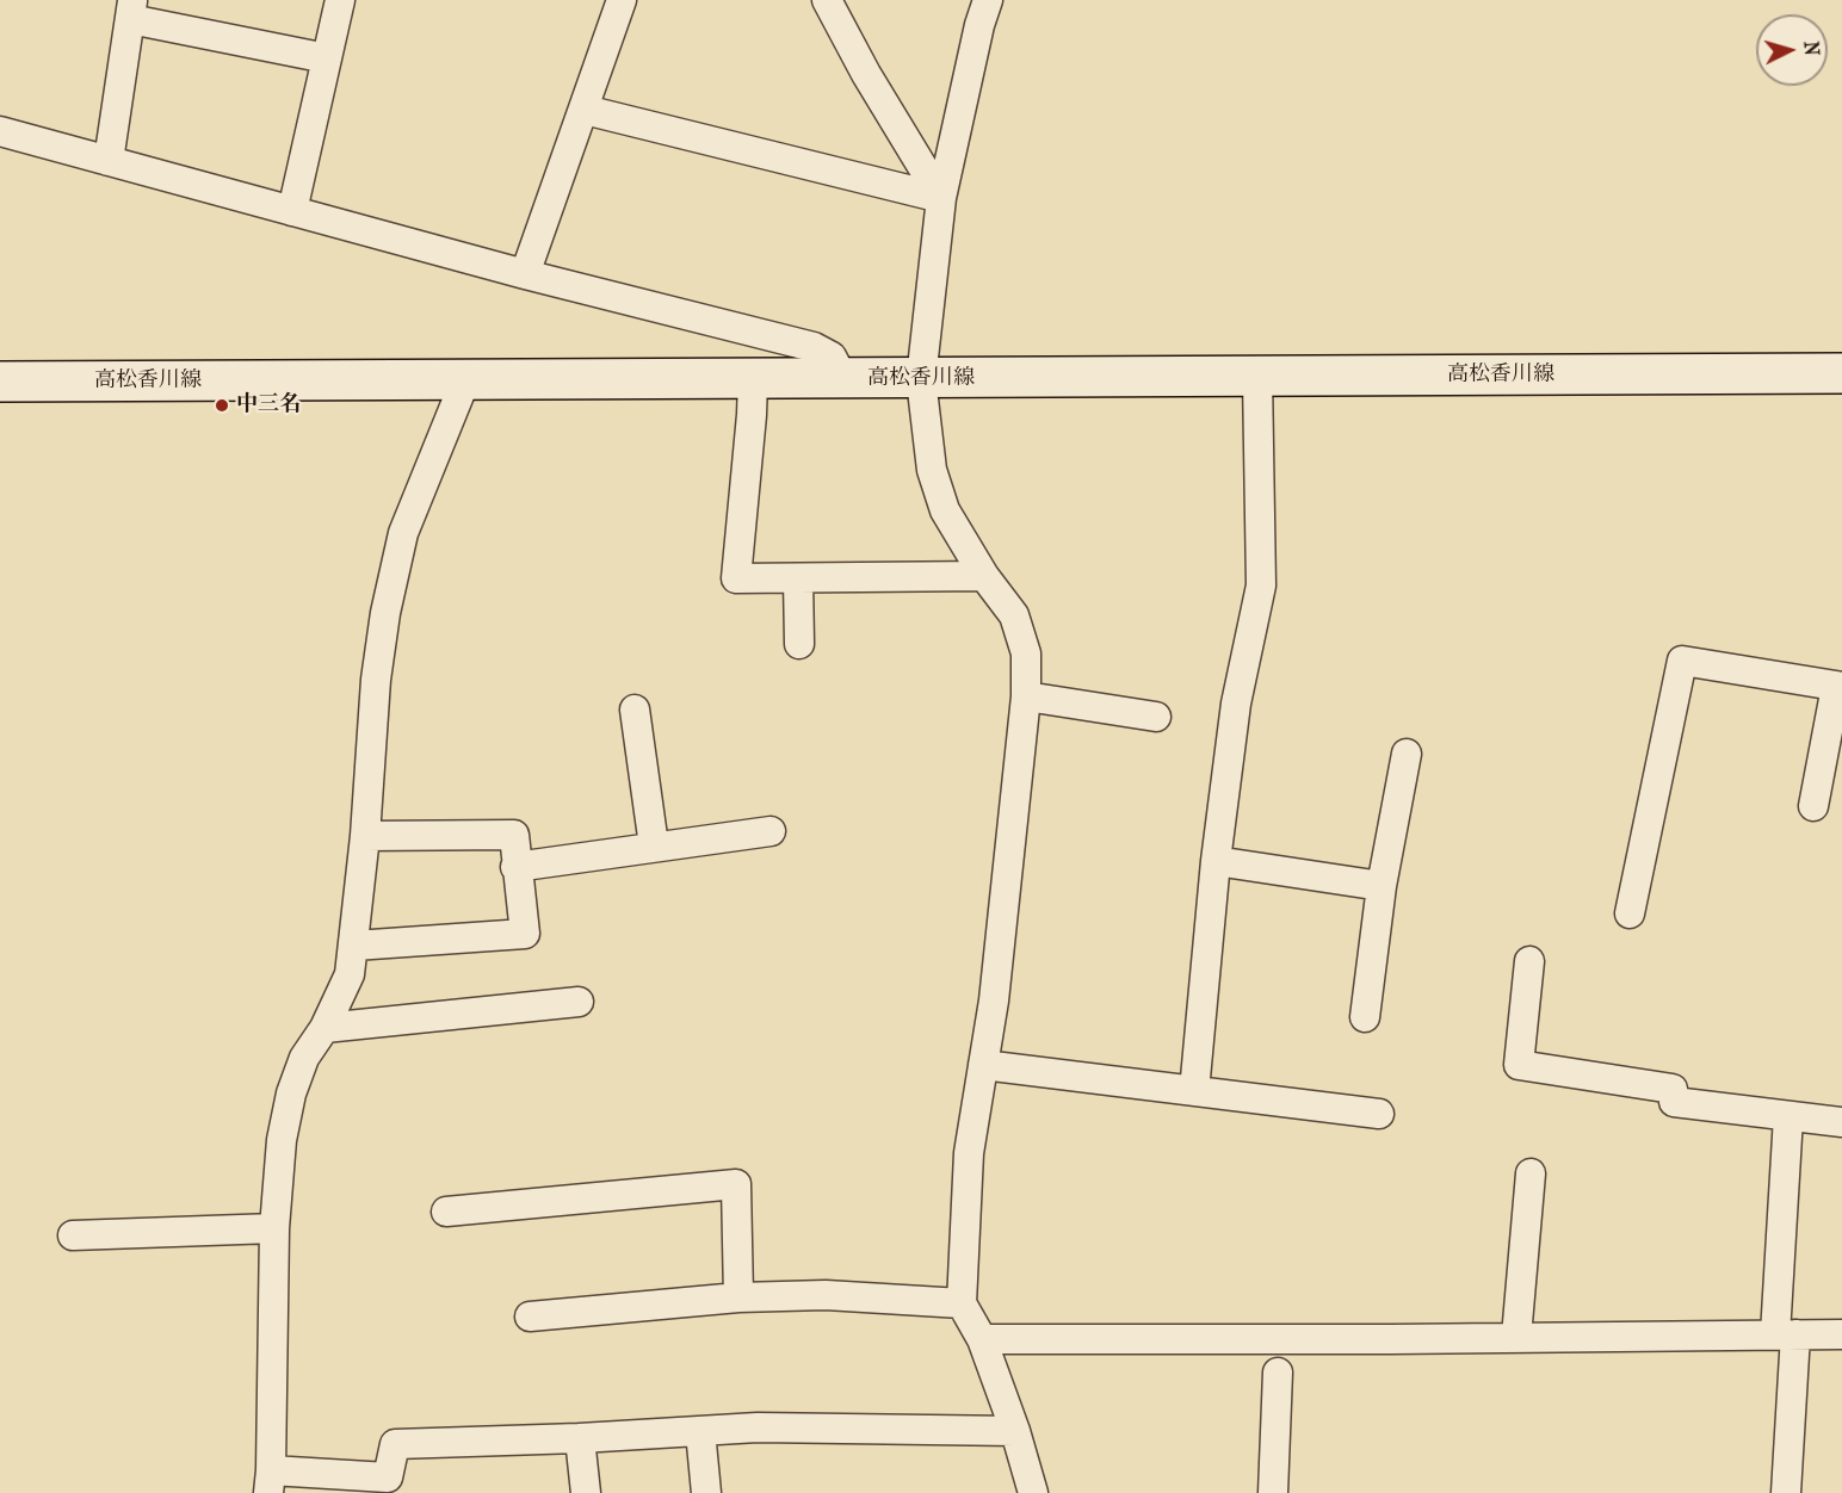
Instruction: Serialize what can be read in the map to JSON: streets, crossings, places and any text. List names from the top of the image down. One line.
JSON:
{"streets":{"main road":["高松香川線"]},"places":["中三名"],"north":"right"}
